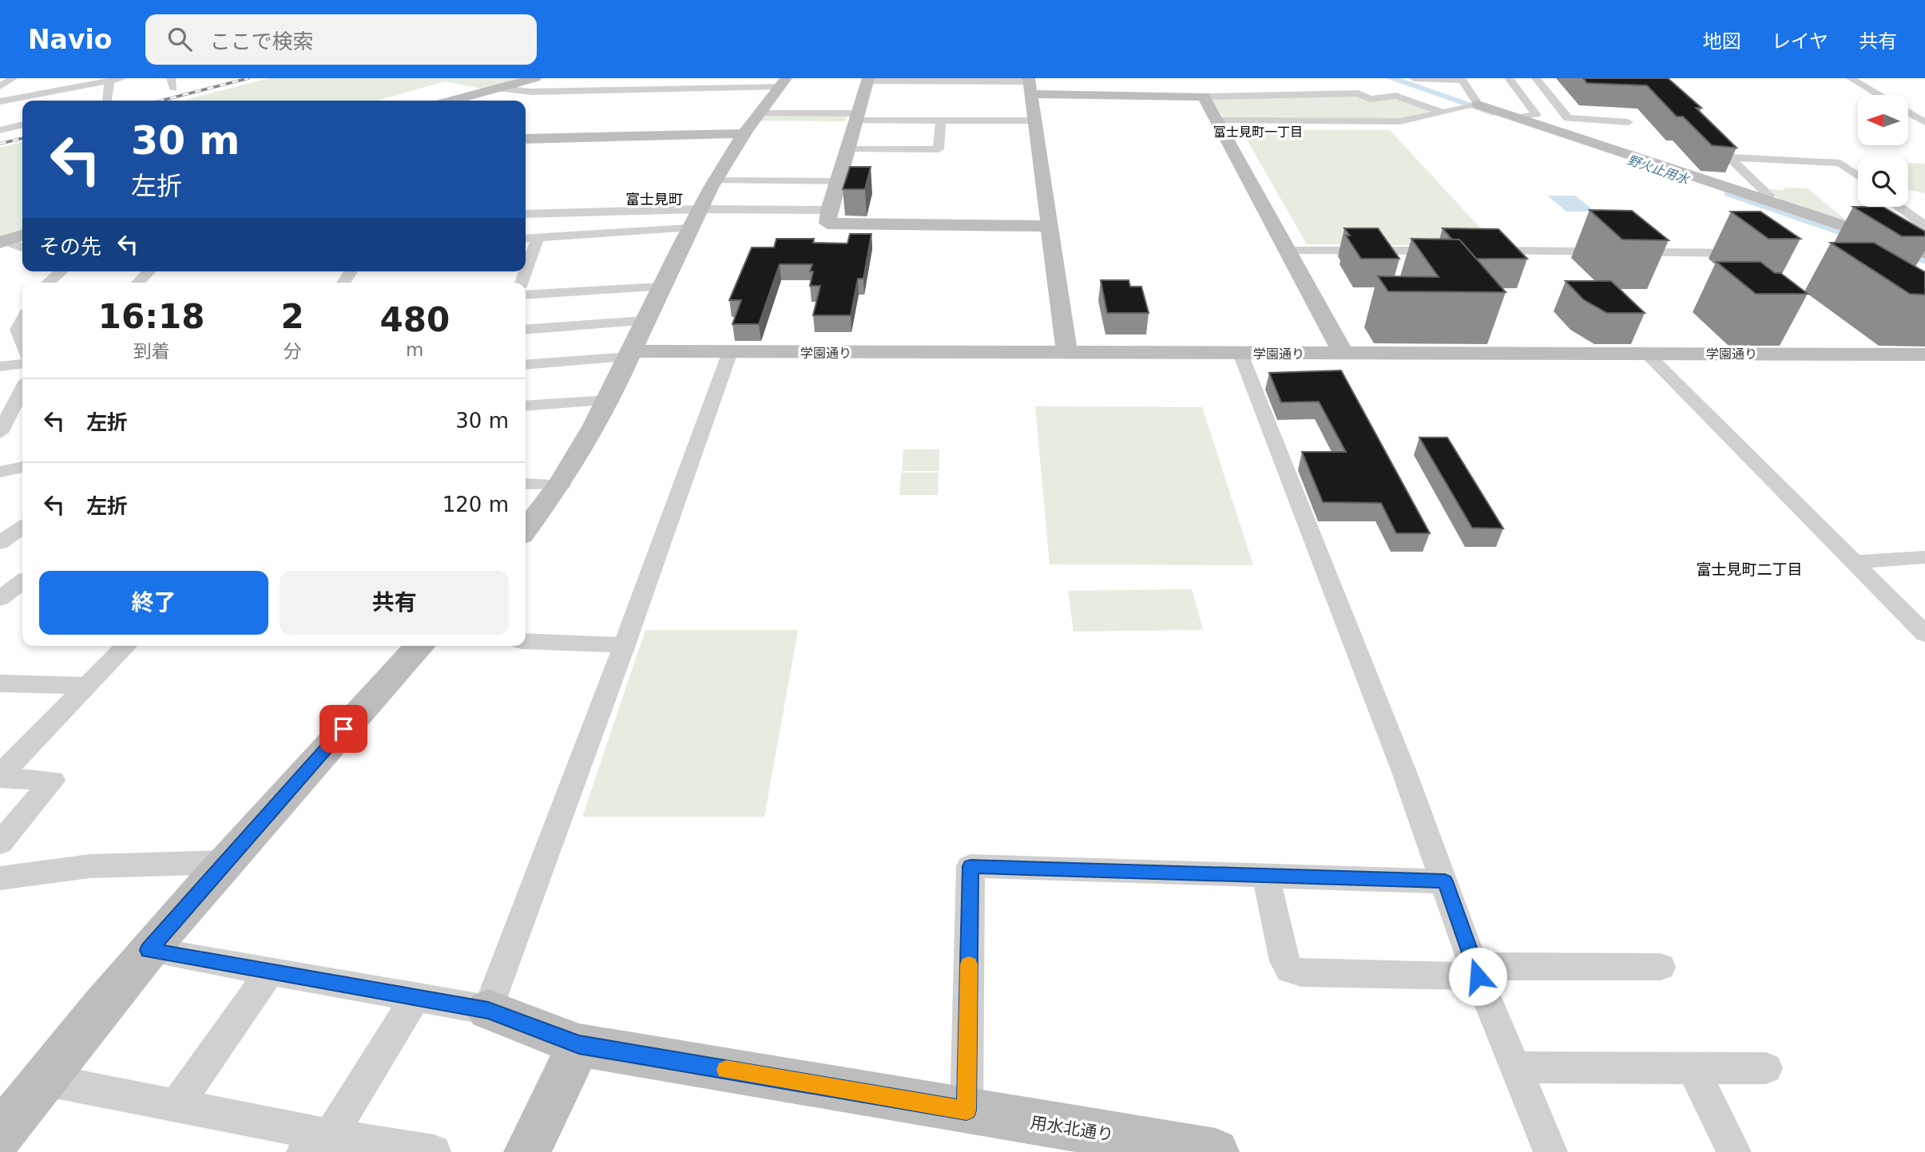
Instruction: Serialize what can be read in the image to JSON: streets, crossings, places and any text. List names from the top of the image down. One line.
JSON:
{"streets":{"street":["学園通り","用水北通り"]},"districts":["富士見町一丁目","富士見町","富士見町二丁目"],"water":["野火止用水"],"north":"left","page":{"header":"Navio","search":"ここで検索","nav":["地図","レイヤ","共有"],"turn":["30 m","左折"],"then":"その先","eta":["16:18","到着","2","分","480","m"],"list":[{"name":"左折","value":"30 m"},{"name":"左折","value":"120 m"}],"buttons":["終了","共有"]}}
